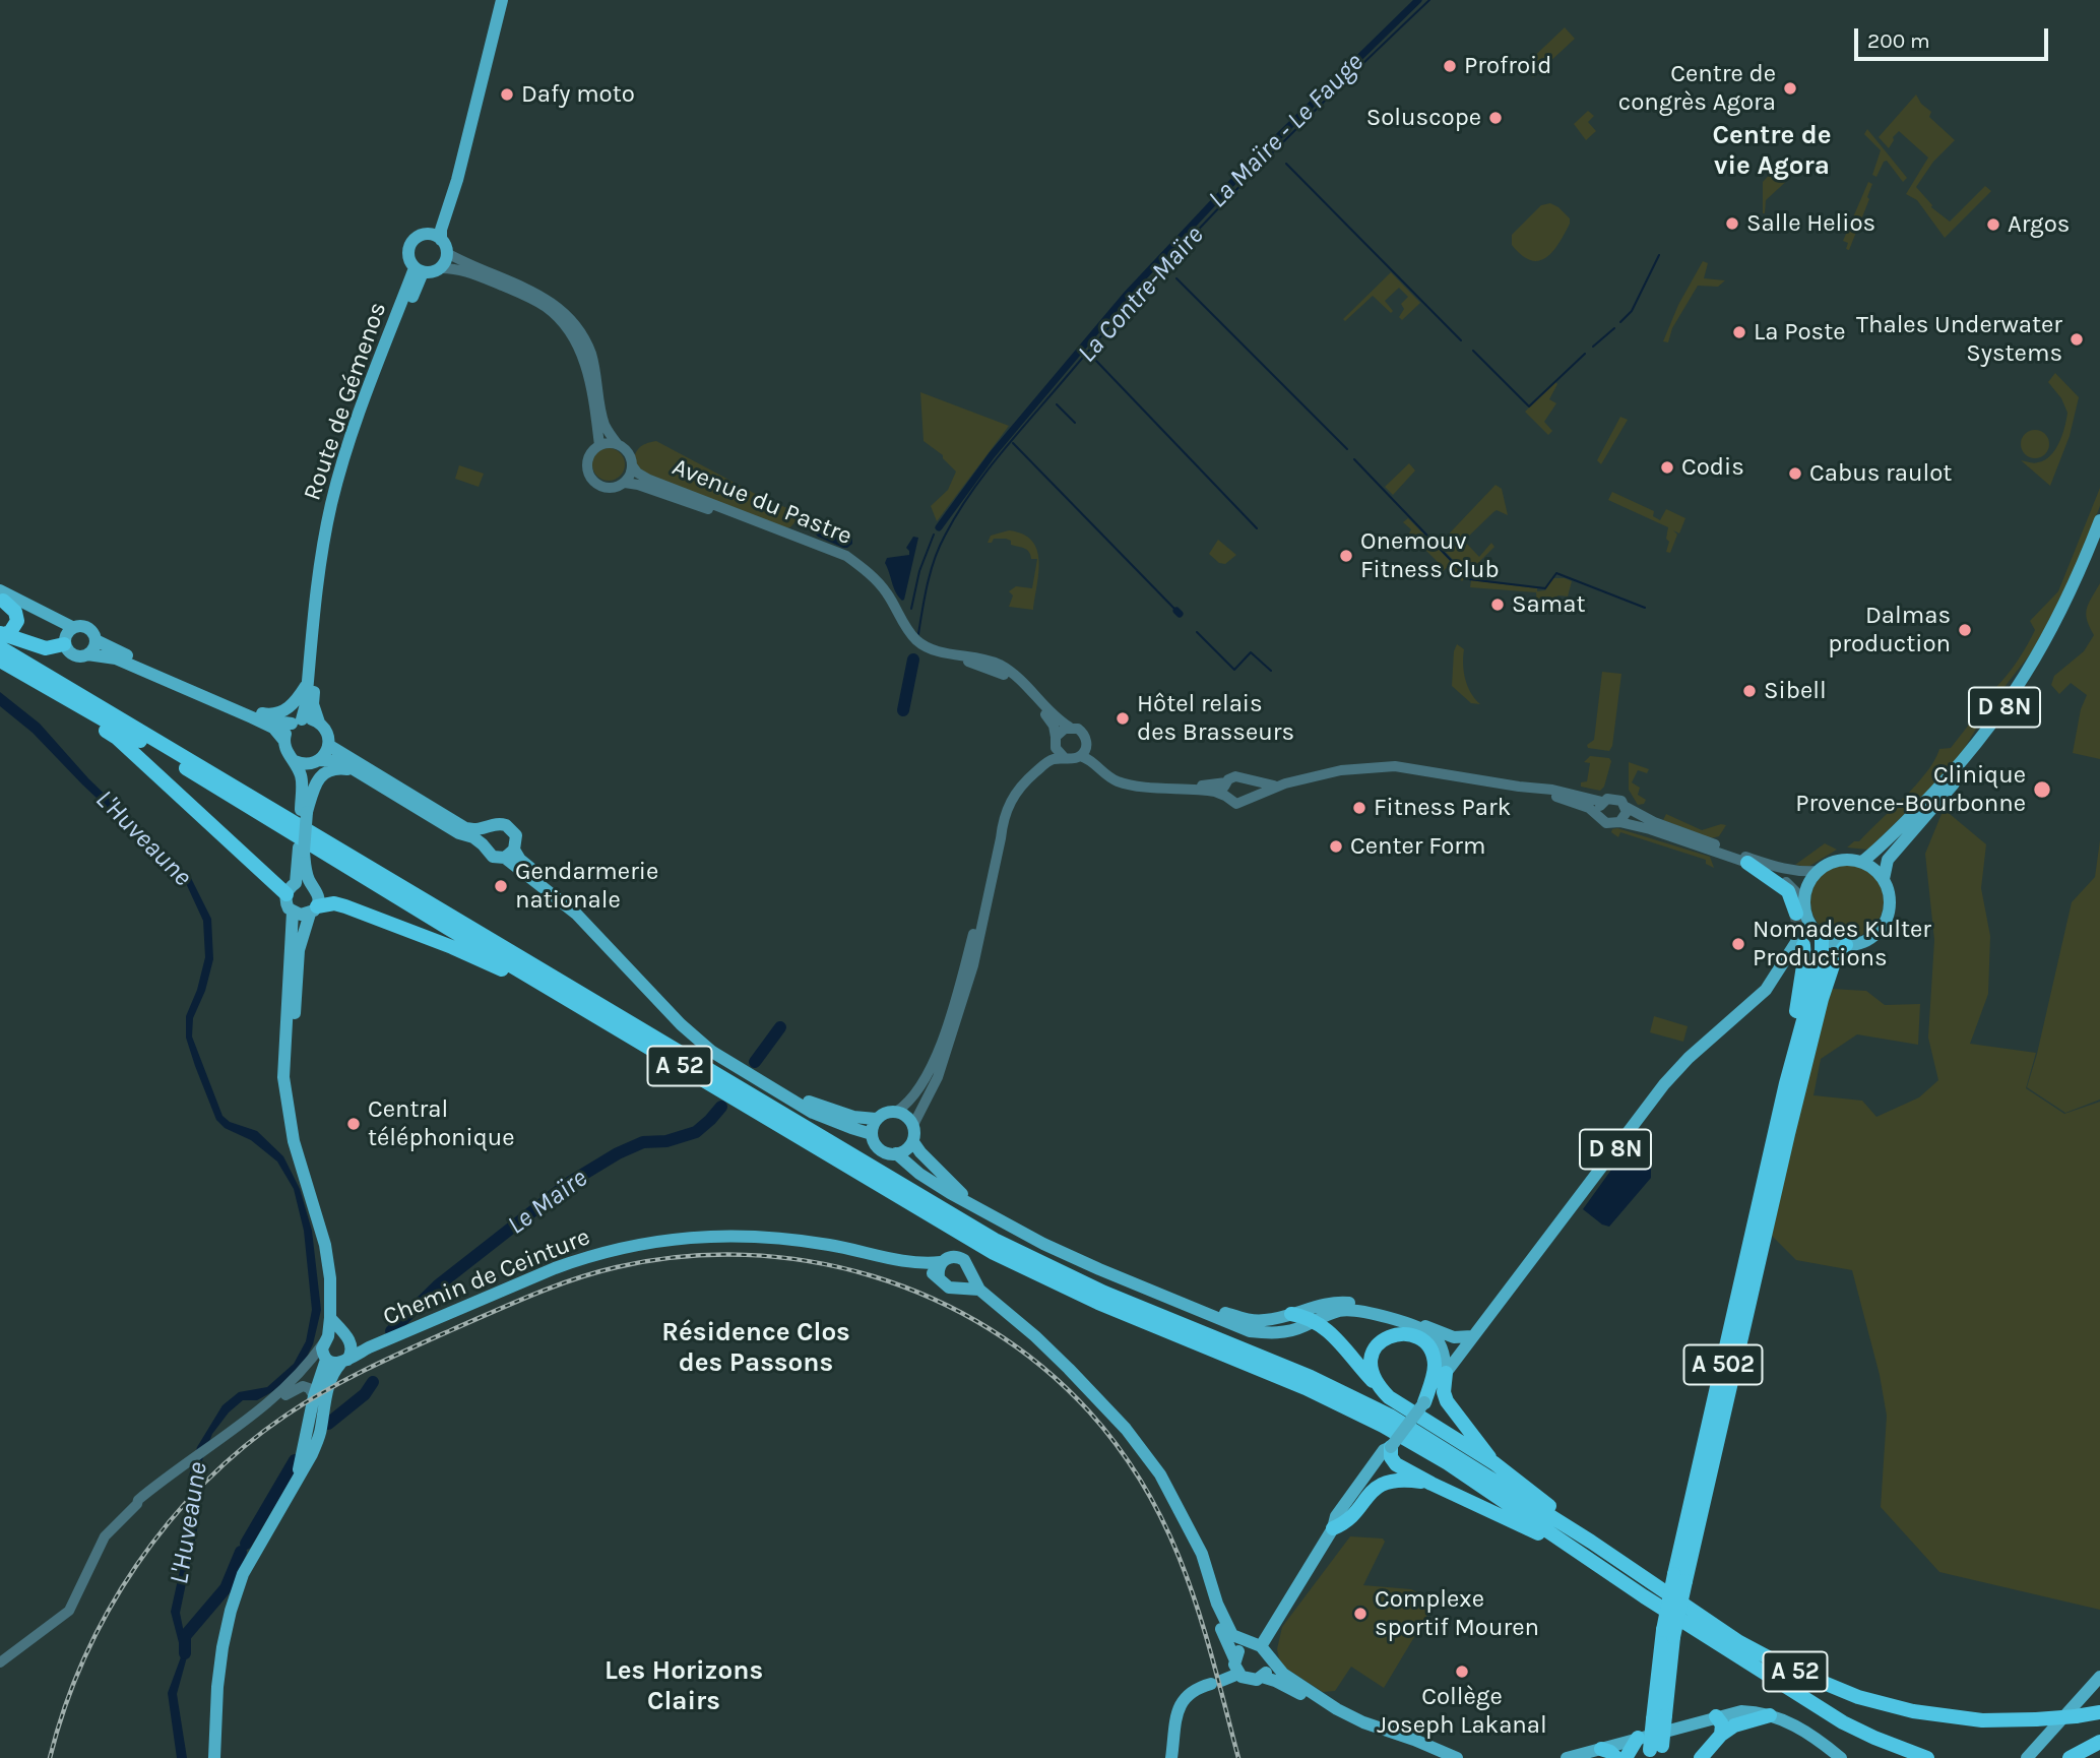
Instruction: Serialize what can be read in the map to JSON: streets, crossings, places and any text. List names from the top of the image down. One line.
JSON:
{"streets":{"highway":["A 52","A 502"],"main road":["Route de Gémenos","D 8N","Chemin de Ceinture"],"street":["Avenue du Pastre"]},"crossings":[["D 8N","A 502"]],"districts":["Centre de vie Agora","Résidence Clos des Passons","Les Horizons Clairs"],"water":["La Maïre - Le Fauge","La Contre-Maïre","L'Huveaune","Le Maïre"],"places":["Profroid","Centre de congrès Agora","Dafy moto","Soluscope","Salle Helios","Argos","La Poste","Thales Underwater Systems","Codis","Cabus raulot","Onemouv Fitness Club","Samat","Dalmas production","Sibell","Hôtel relais des Brasseurs","Clinique Provence-Bourbonne","Fitness Park","Center Form","Gendarmerie nationale","Nomades Kulter Productions","Central téléphonique","Complexe sportif Mouren","Collège Joseph Lakanal"],"scale_bar":"200 m"}
